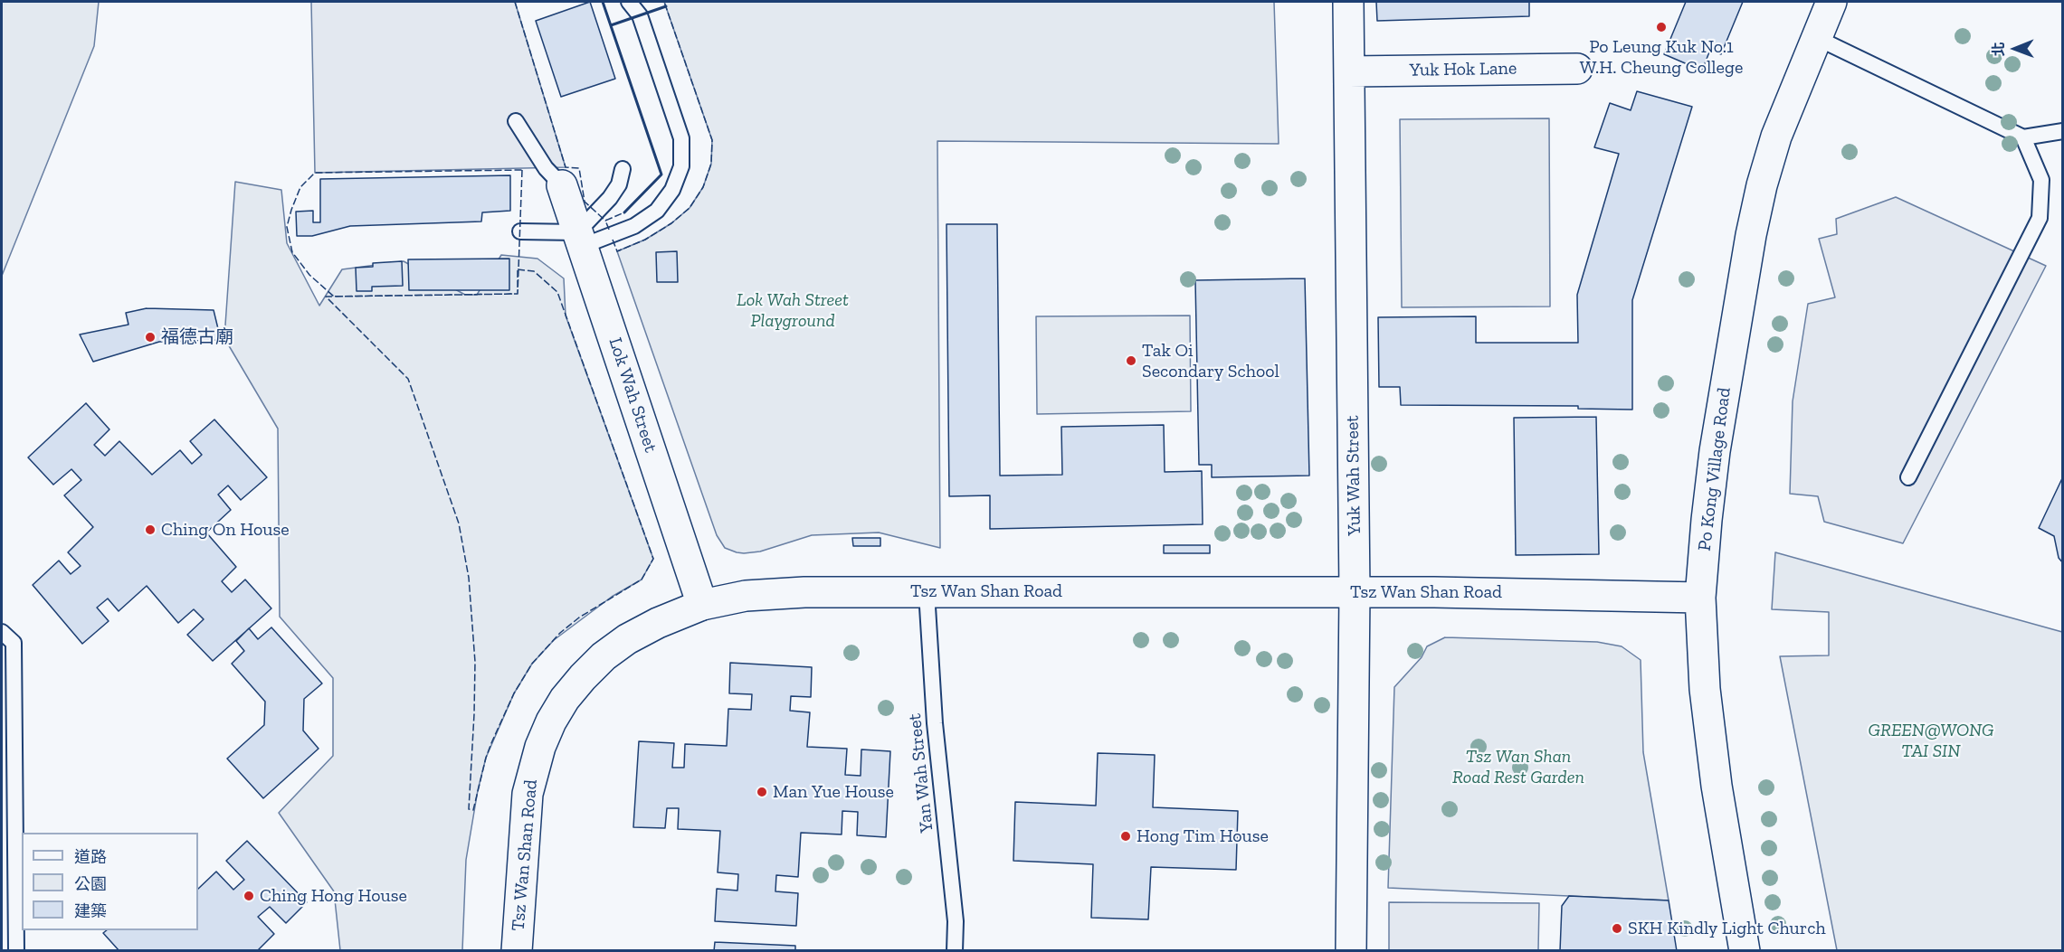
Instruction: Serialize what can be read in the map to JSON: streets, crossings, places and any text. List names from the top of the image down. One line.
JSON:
{"streets":{"main road":["Yuk Hok Lane","Lok Wah Street","Po Kong Village Road","Yuk Wah Street","Tsz Wan Shan Road"],"lane":["Yan Wah Street"]},"crossings":[["Yuk Hok Lane","Yuk Wah Street"],["Lok Wah Street","Tsz Wan Shan Road"],["Po Kong Village Road","Tsz Wan Shan Road"],["Yuk Wah Street","Tsz Wan Shan Road"],["Tsz Wan Shan Road","Yan Wah Street"]],"parks":["Lok Wah Street Playground","GREEN@WONG TAI SIN","Tsz Wan Shan Road Rest Garden"],"places":["Po Leung Kuk No.1 W.H. Cheung College","福德古廟","Tak Oi Secondary School","Ching On House","Man Yue House","Hong Tim House","Ching Hong House","SKH Kindly Light Church"],"legend":["道路","公園","建築"],"north":"left"}
